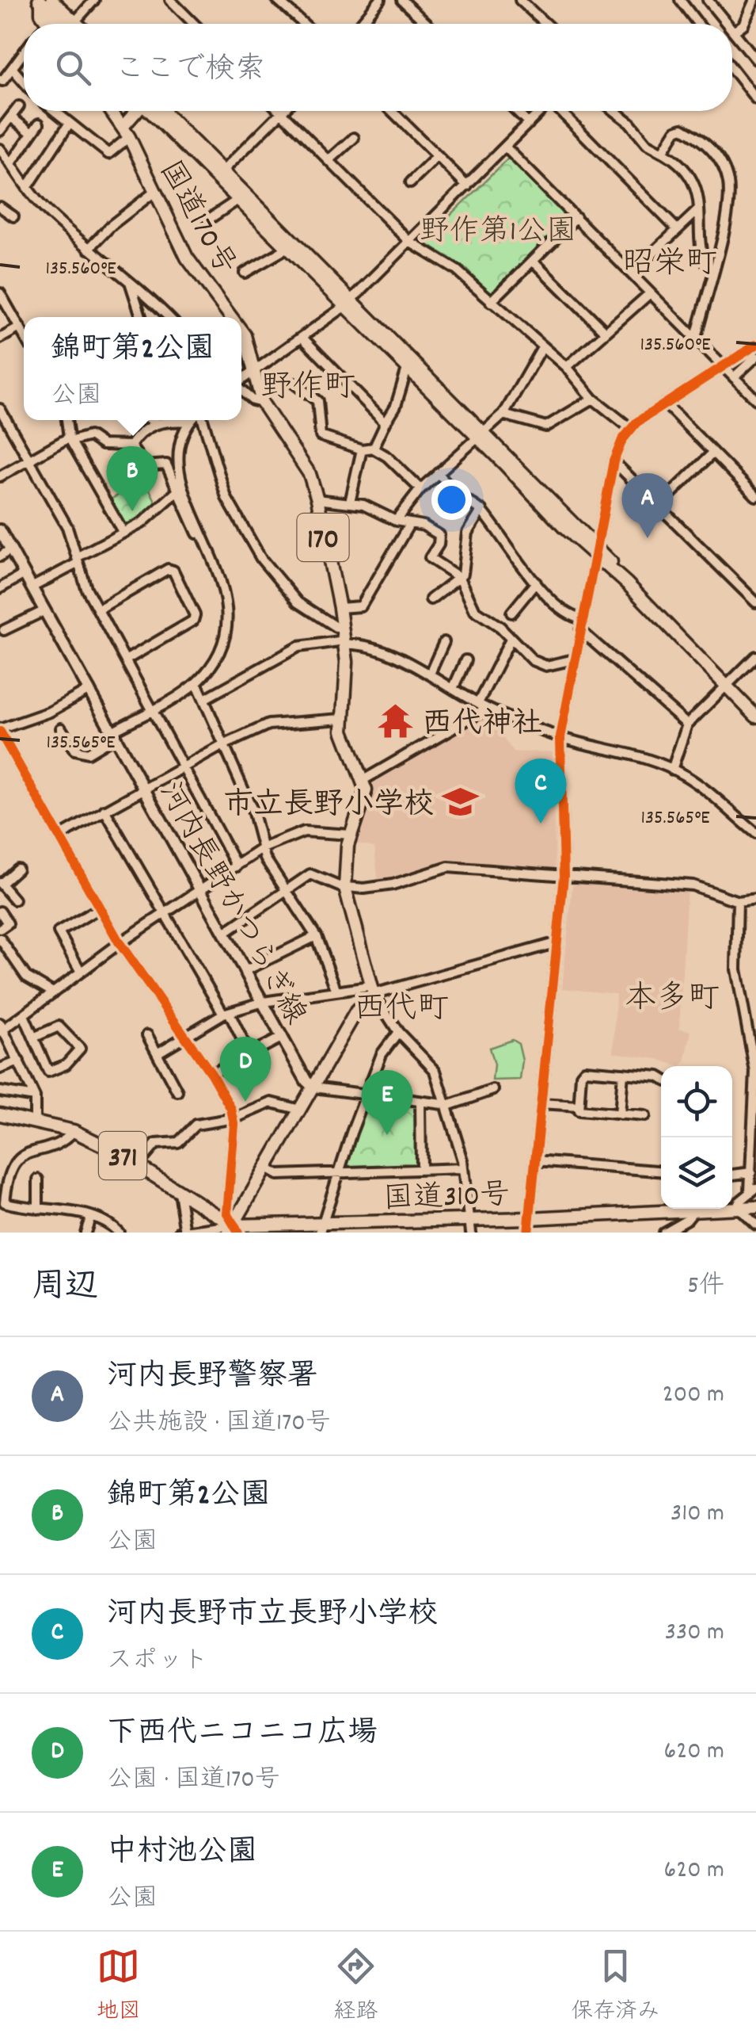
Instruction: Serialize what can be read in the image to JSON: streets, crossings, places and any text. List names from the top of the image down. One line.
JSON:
{"streets":{"highway":["国道170号","170","371","国道310号"],"main road":["河内長野かつらぎ線"]},"crossings":[["371","国道310号"]],"districts":["昭栄町","野作町","本多町","西代町"],"parks":["野作第1公園"],"places":{"temple":["西代神社"],"school or university":["市立長野小学校"]},"page":{"search":"ここで検索","popup":["錦町第2公園","公園"],"pins":["B","A","C","D","E"],"heading":["周辺","5件"],"list":[{"mark":"A","name":"河内長野警察署","note":"公共施設 · 国道170号","value":"200 m"},{"mark":"B","name":"錦町第2公園","note":"公園","value":"310 m"},{"mark":"C","name":"河内長野市立長野小学校","note":"スポット","value":"330 m"},{"mark":"D","name":"下西代ニコニコ広場","note":"公園 · 国道170号","value":"620 m"},{"mark":"E","name":"中村池公園","note":"公園","value":"620 m"}],"nav":["地図","経路","保存済み"]},"coordinates":["135.560°E","135.565°E"]}
